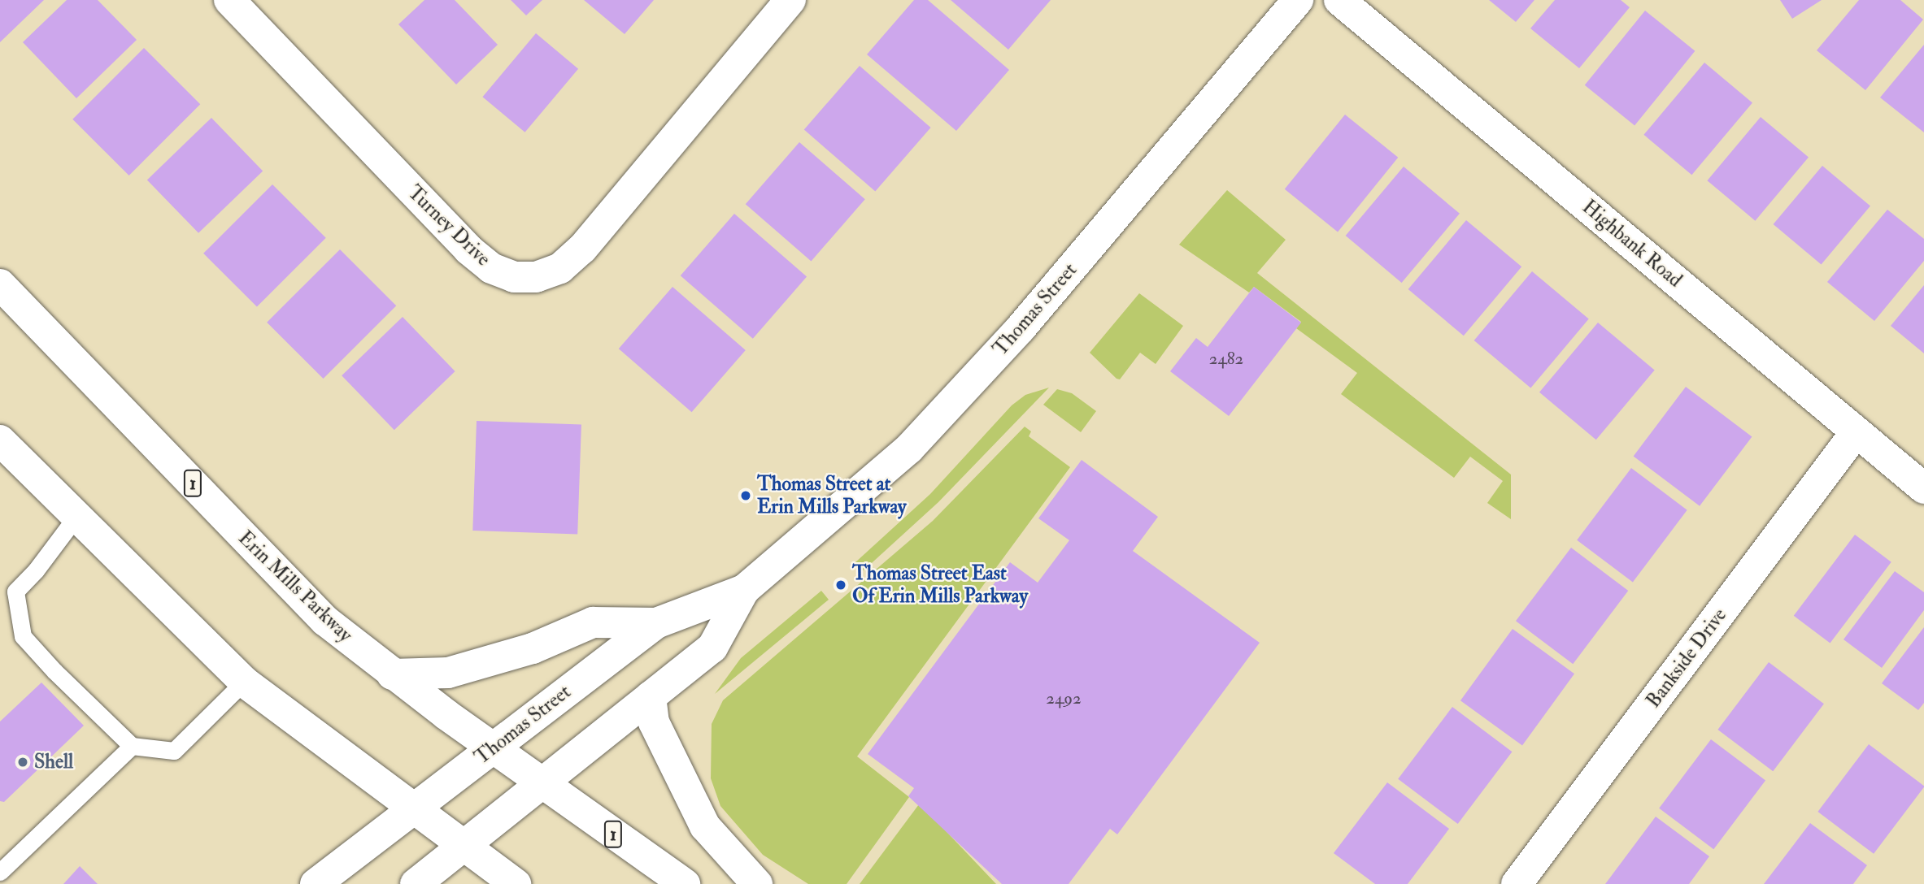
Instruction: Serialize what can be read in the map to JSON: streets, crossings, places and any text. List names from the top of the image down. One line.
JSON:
{"streets":{"street":["Turney Drive","Highbank Road","Thomas Street","1","Erin Mills Parkway","Bankside Drive"]},"crossings":[["Highbank Road","Bankside Drive"],["Thomas Street","Erin Mills Parkway"]],"places":["Thomas Street at Erin Mills Parkway","Thomas Street East Of Erin Mills Parkway","Shell"],"house_numbers":["2482","2492"]}
